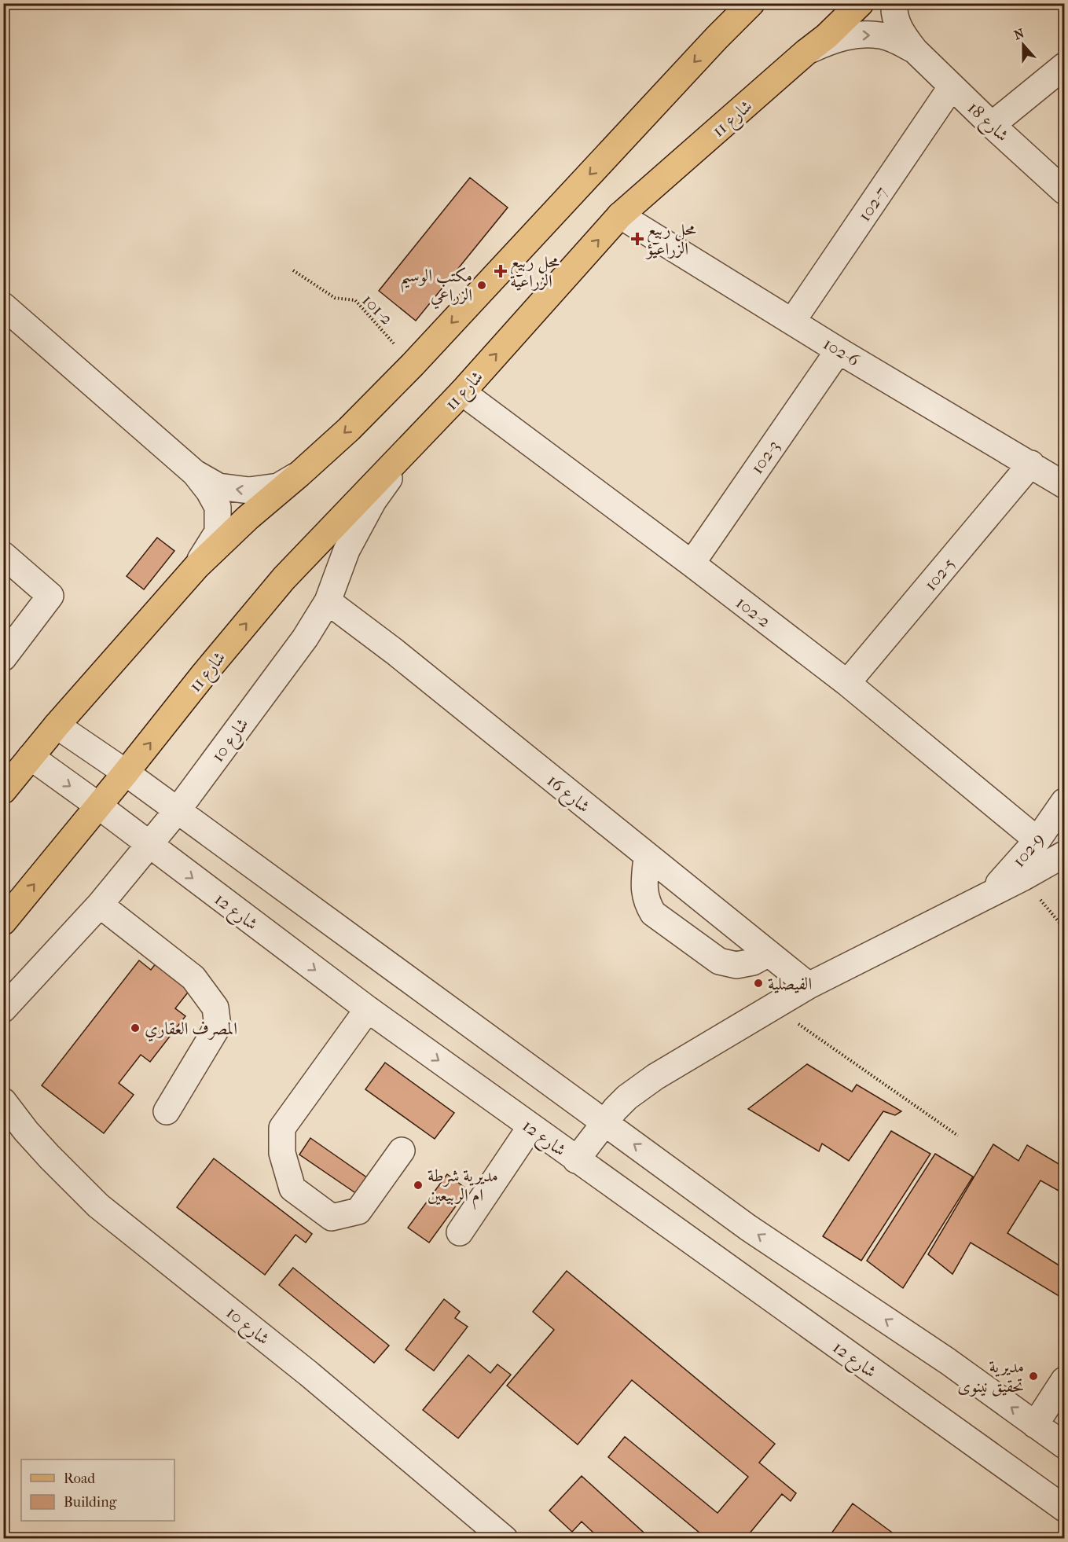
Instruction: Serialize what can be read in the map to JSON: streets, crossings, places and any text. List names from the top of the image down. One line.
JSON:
{"streets":{"main road":["شارع 11"],"street":["شارع 18","102-7","102-6","102-3","102-5","102-2","شارع 10","شارع 16","102-9","شارع 12"],"path":["101-2"]},"crossings":[["شارع 11","102-6"],["شارع 11","102-2"],["شارع 11","شارع 10"],["شارع 11","شارع 12"],["شارع 18","102-7"],["102-7","102-6"],["102-6","102-3"],["102-6","102-5"],["102-3","102-2"],["102-5","102-2"],["102-2","102-9"],["شارع 10","شارع 16"],["شارع 10","شارع 12"]],"places":{"health":["محل ربيع الزراعيؤ","محل ربيع الزراعية"],"other":["مكتب الوسيم الزراعي","الفيصلية","المصرف العقاري","مديرية شرطة ام الربيعين","مديرية تحقيق نينوى"]},"legend":["Road","Building"],"north":"top"}
